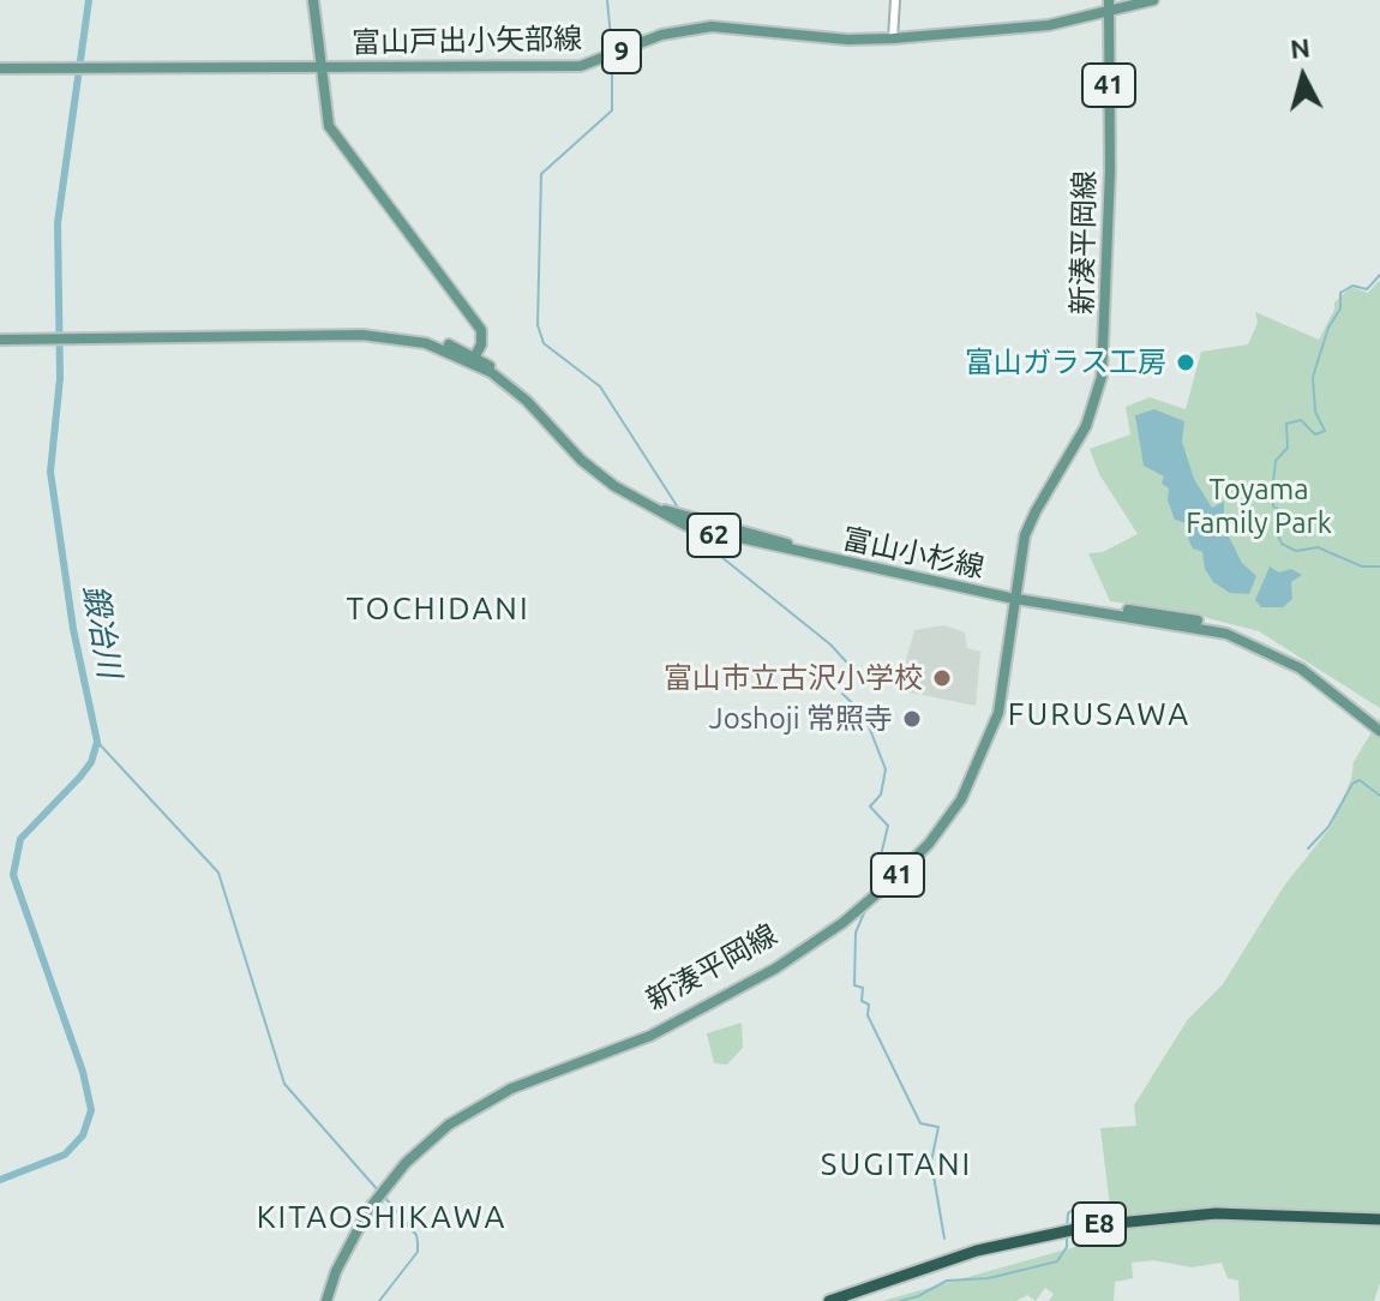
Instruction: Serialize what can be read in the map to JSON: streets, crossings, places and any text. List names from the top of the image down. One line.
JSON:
{"streets":{"highway":["E8"],"main road":["富山戸出小矢部線","9","41","新湊平岡線","62","富山小杉線"]},"crossings":[["富山戸出小矢部線","新湊平岡線"],["新湊平岡線","富山小杉線"]],"districts":["TOCHIDANI","FURUSAWA","SUGITANI","KITAOSHIKAWA"],"water":["鍛冶川"],"parks":["Toyama Family Park"],"places":["富山ガラス工房","富山市立古沢小学校","Joshoji 常照寺"],"north":"top"}
